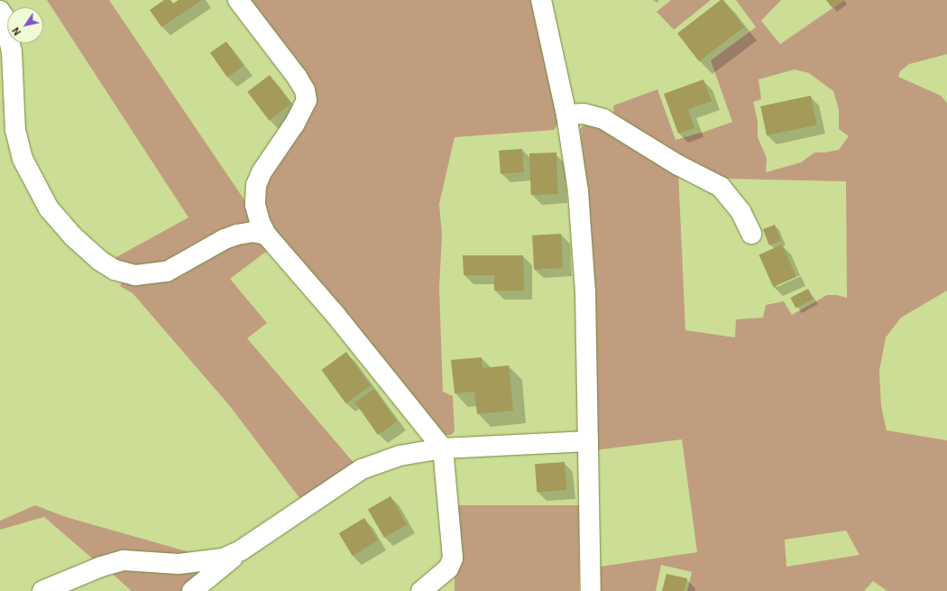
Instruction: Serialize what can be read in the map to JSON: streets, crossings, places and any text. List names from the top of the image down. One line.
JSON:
{"north":"bottom left"}
